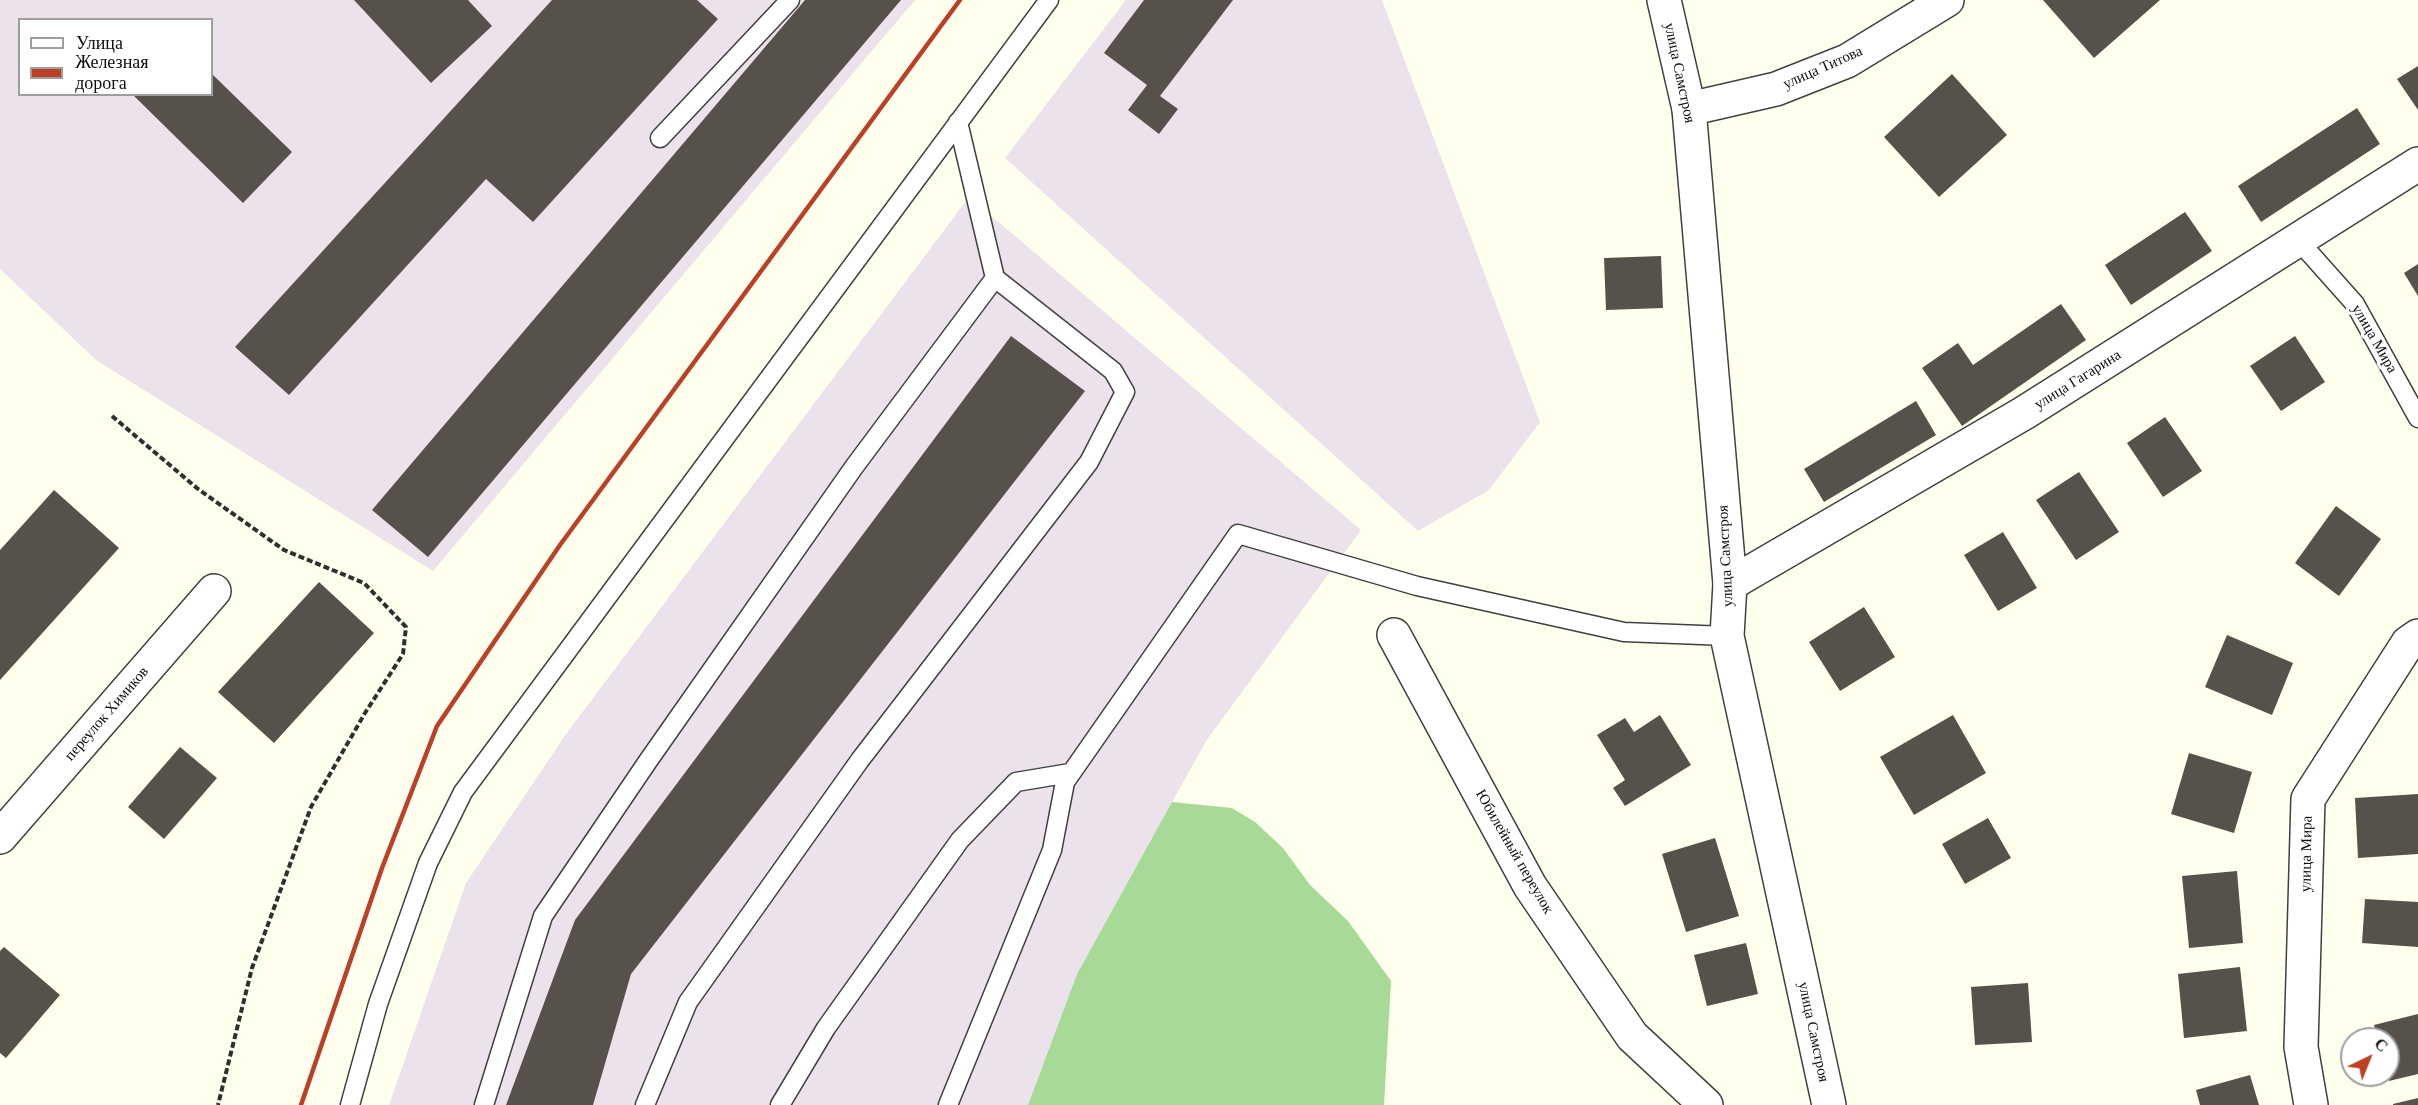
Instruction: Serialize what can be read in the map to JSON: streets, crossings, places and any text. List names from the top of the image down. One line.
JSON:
{"streets":{"street":["улица Титова","улица Самстроя","улица Мира","улица Гагарина","переулок Химиков","Юбилейный переулок"]},"crossings":[["улица Титова","улица Самстроя"],["улица Самстроя","улица Гагарина"],["улица Мира","улица Гагарина"]],"legend":["Улица","Железная дорога"],"north":"top right"}
